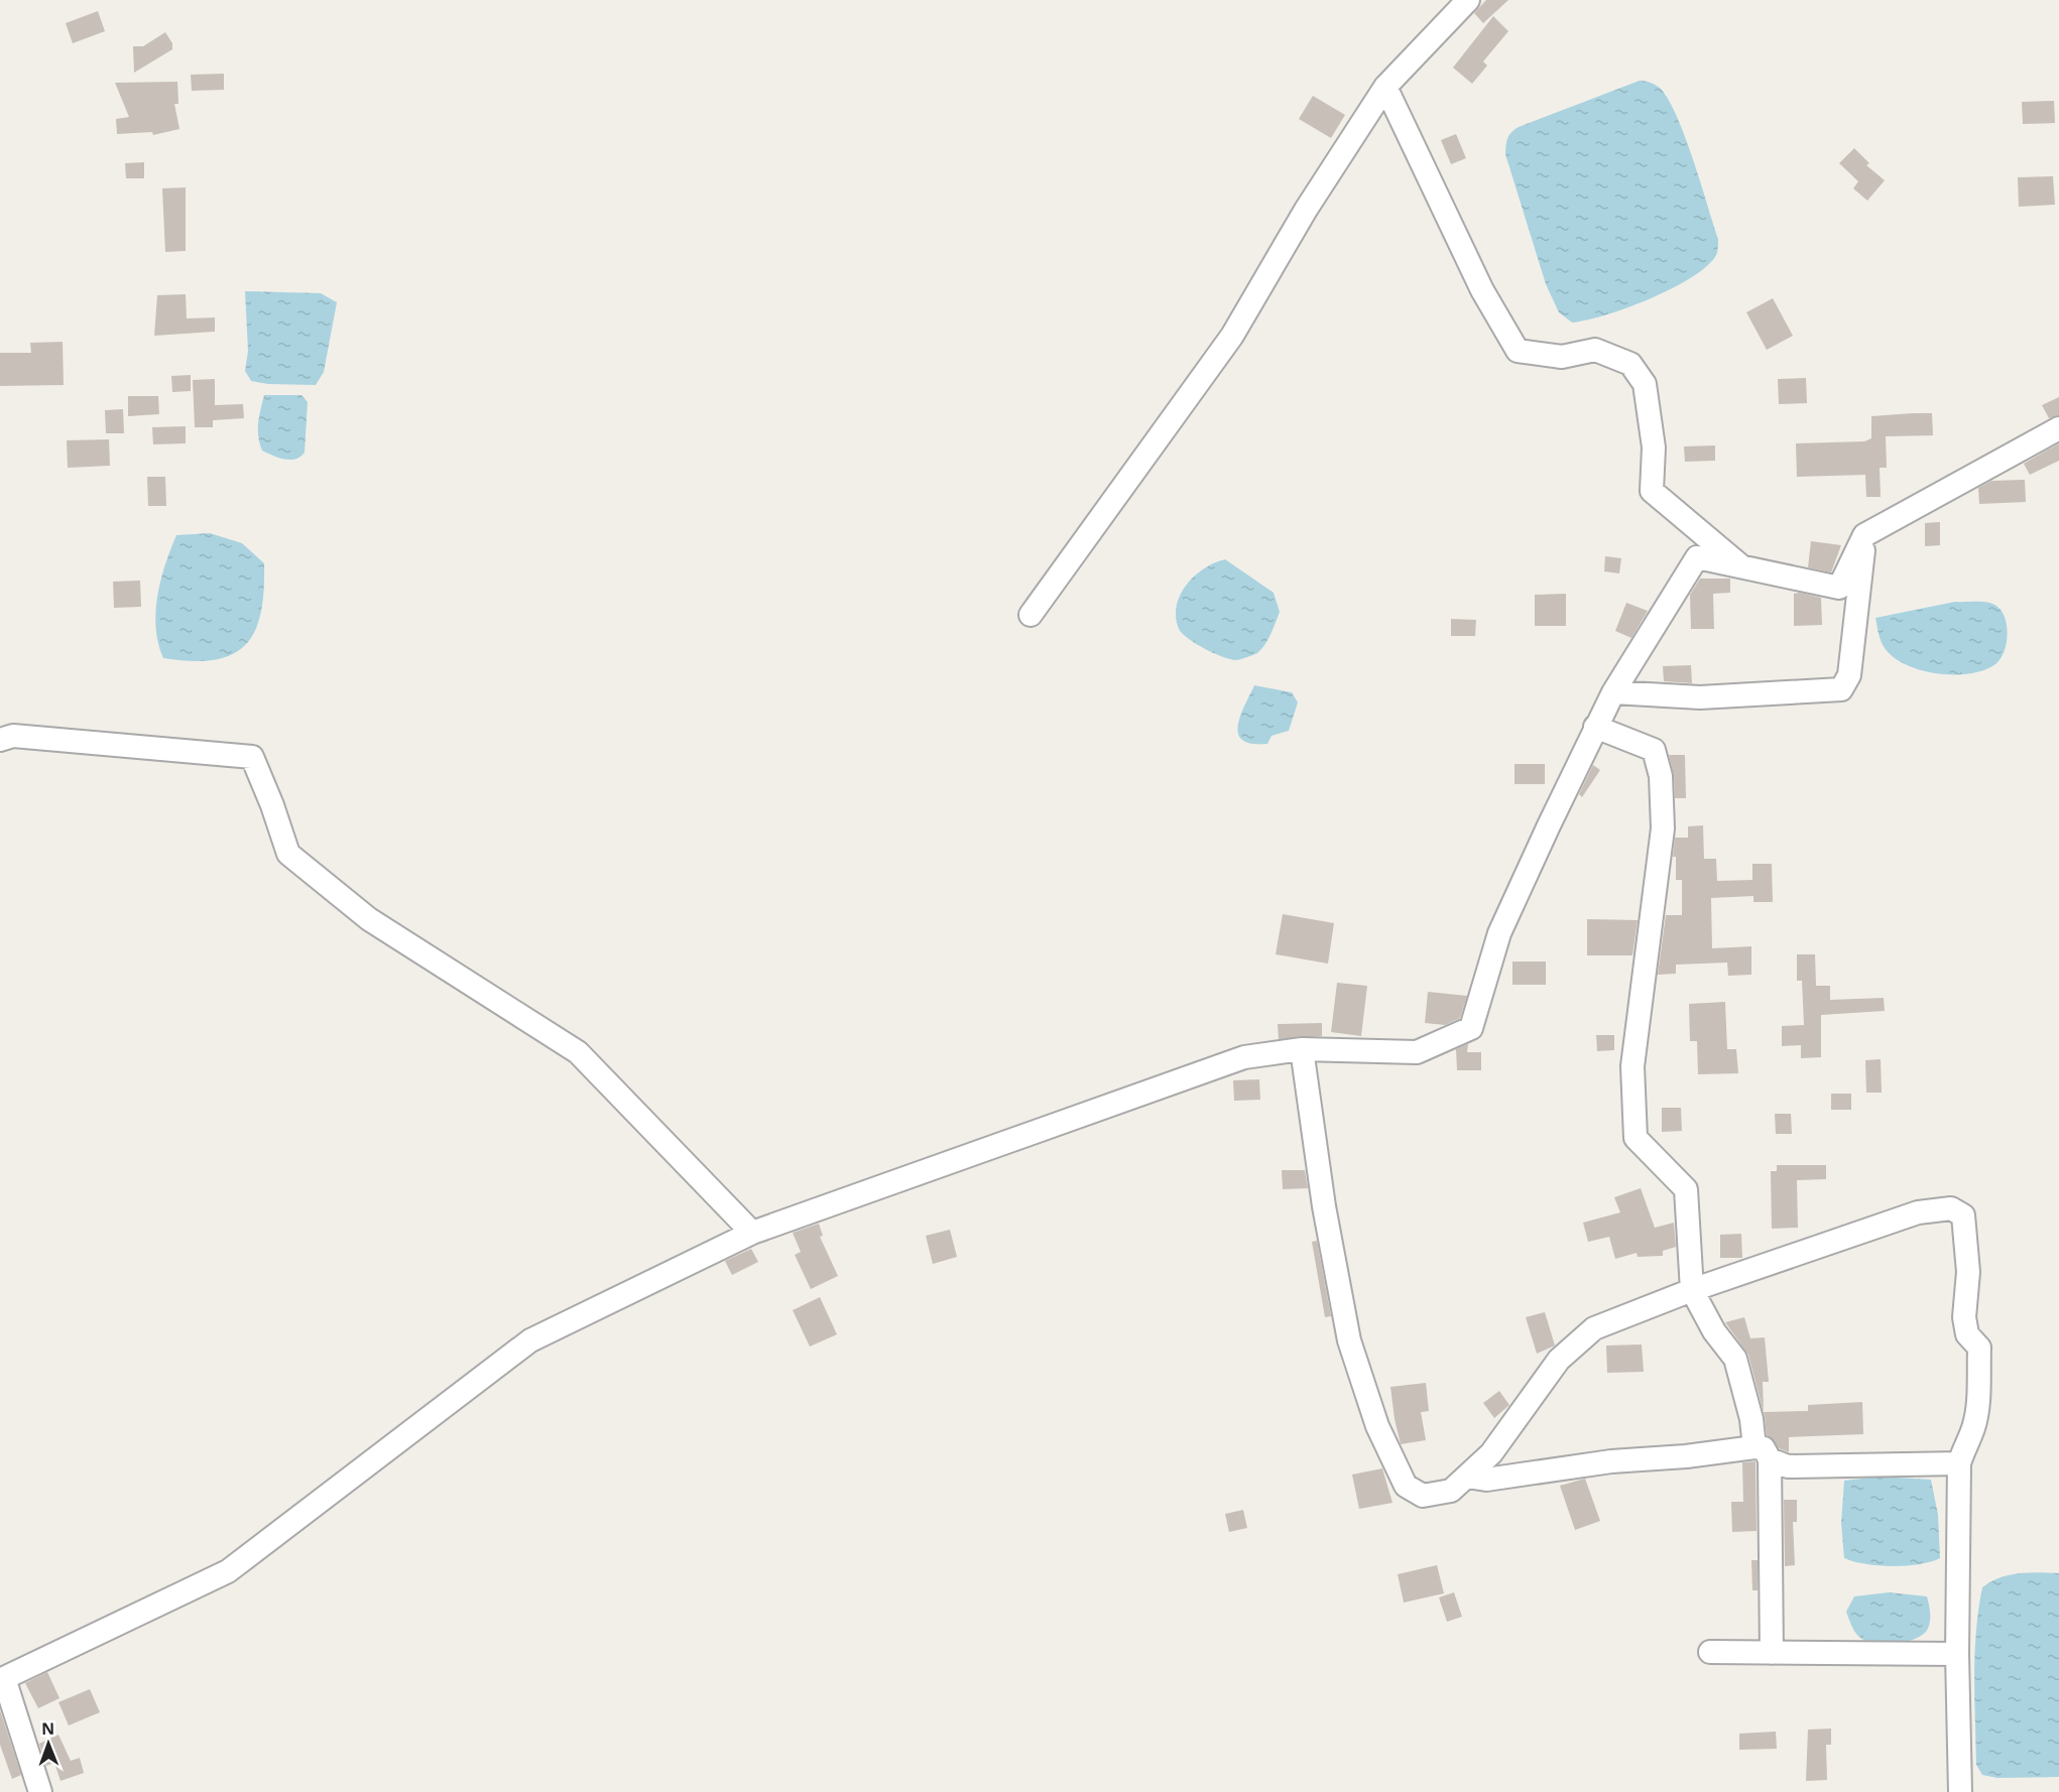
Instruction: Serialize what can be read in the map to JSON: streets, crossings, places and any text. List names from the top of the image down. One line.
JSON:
{"north":"top"}
